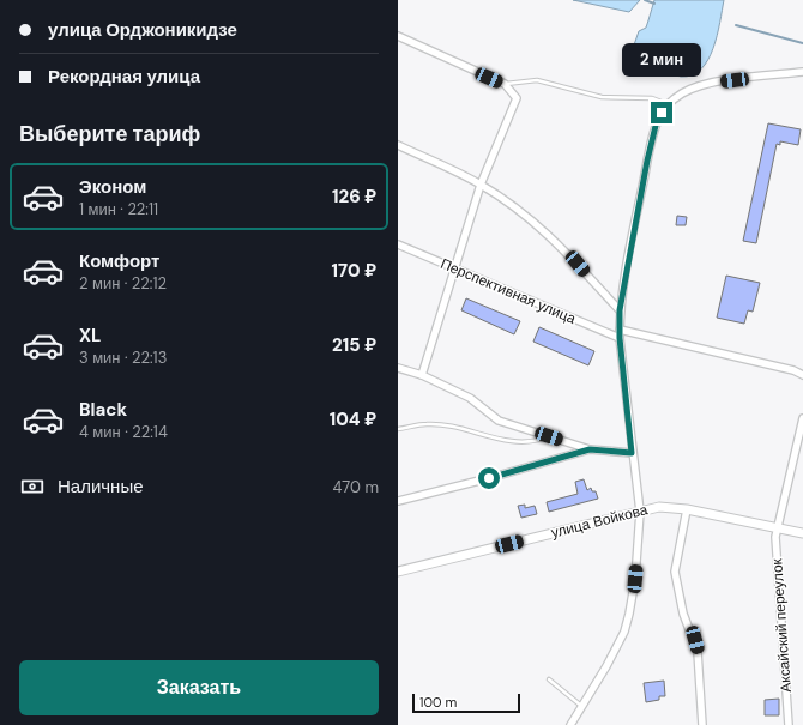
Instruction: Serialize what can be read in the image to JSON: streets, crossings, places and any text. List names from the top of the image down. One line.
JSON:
{"streets":{"street":["Перспективная улица","улица Войкова","Аксайский переулок"]},"crossings":[["улица Войкова","Аксайский переулок"]],"scale_bar":"100 m","page":{"banner":["улица Орджоникидзе","Рекордная улица"],"bubble":"2 мин","heading":"Выберите тариф","list":[{"name":"Эконом","note":"1 мин · 22:11","value":"126 ₽"},{"name":"Комфорт","note":"2 мин · 22:12","value":"170 ₽"},{"name":"XL","note":"3 мин · 22:13","value":"215 ₽"},{"name":"Black","note":"4 мин · 22:14","value":"104 ₽"}],"pay":["Наличные","470 m"],"buttons":"Заказать","scale":"100 m"}}
